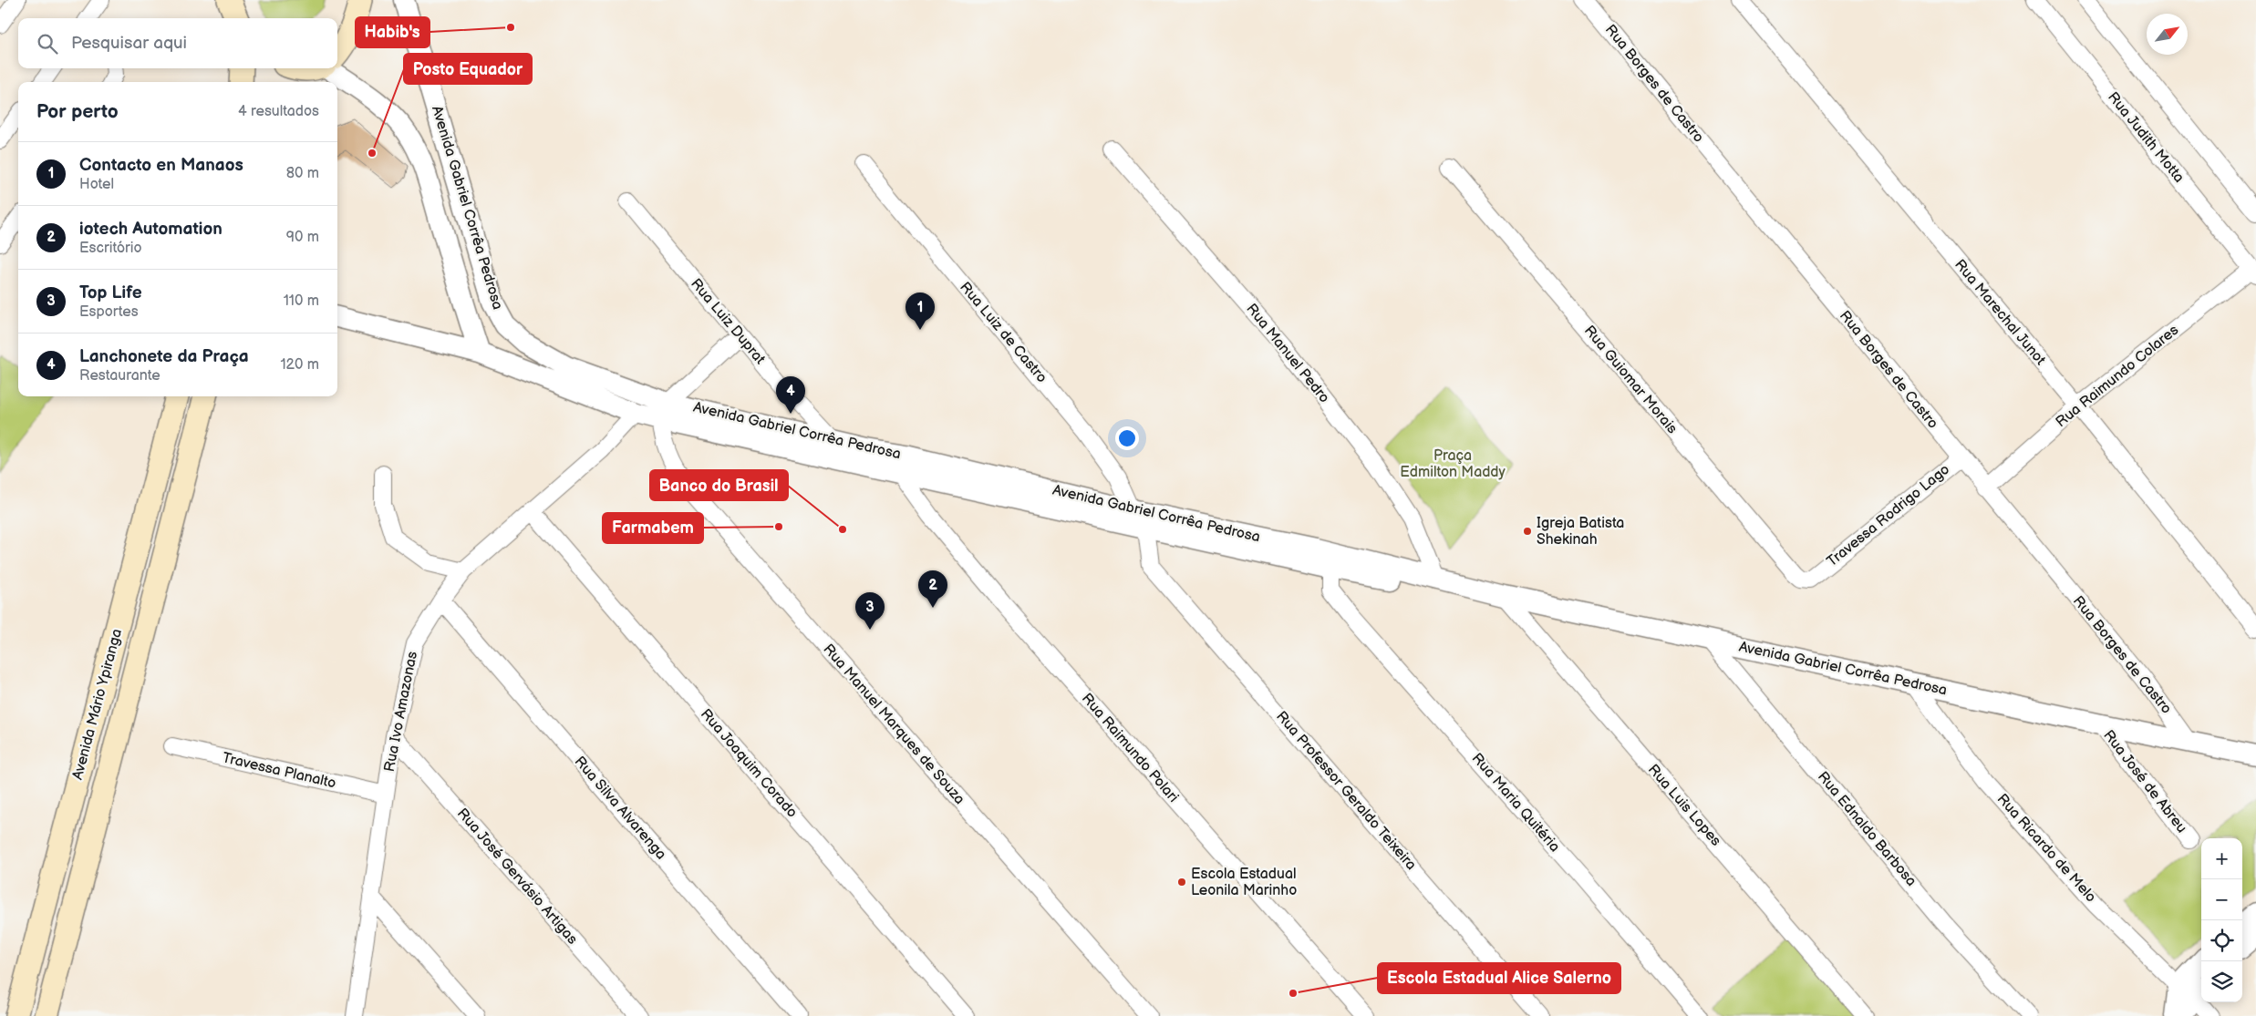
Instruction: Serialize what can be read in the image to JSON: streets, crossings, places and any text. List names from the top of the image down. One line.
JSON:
{"streets":{"main road":["Avenida Mário Ypiranga"],"street":["Rua Borges de Castro","Rua Judith Motta","Avenida Gabriel Corrêa Pedrosa","Rua Marechal Junot","Rua Luiz Duprat","Rua Luiz de Castro","Rua Manuel Pedro","Rua Raimundo Colares","Rua Guiomar Morais","Travessa Rodrigo Lago","Rua Ivo Amazonas","Rua Manuel Marques de Souza","Rua Raimundo Polari","Rua Joaquim Corado","Travessa Planalto","Rua José de Abreu","Rua Professor Geraldo Teixeira","Rua Maria Quitéria","Rua Luis Lopes","Rua Silva Alvarenga","Rua Ednaldo Barbosa","Rua Ricardo de Melo","Rua José Gervásio Artigas"]},"crossings":[["Rua Borges de Castro","Avenida Gabriel Corrêa Pedrosa"],["Rua Borges de Castro","Rua Raimundo Colares"],["Rua Borges de Castro","Travessa Rodrigo Lago"],["Rua Judith Motta","Rua Raimundo Colares"],["Avenida Gabriel Corrêa Pedrosa","Rua Luiz Duprat"],["Avenida Gabriel Corrêa Pedrosa","Rua Luiz de Castro"],["Avenida Gabriel Corrêa Pedrosa","Rua Manuel Pedro"],["Avenida Gabriel Corrêa Pedrosa","Rua Ivo Amazonas"],["Avenida Gabriel Corrêa Pedrosa","Rua Manuel Marques de Souza"],["Avenida Gabriel Corrêa Pedrosa","Rua Raimundo Polari"],["Avenida Gabriel Corrêa Pedrosa","Rua José de Abreu"],["Avenida Gabriel Corrêa Pedrosa","Rua Professor Geraldo Teixeira"],["Avenida Gabriel Corrêa Pedrosa","Rua Maria Quitéria"],["Avenida Gabriel Corrêa Pedrosa","Rua Luis Lopes"],["Avenida Gabriel Corrêa Pedrosa","Rua Ednaldo Barbosa"],["Avenida Gabriel Corrêa Pedrosa","Rua Ricardo de Melo"],["Rua Marechal Junot","Rua Raimundo Colares"],["Rua Guiomar Morais","Travessa Rodrigo Lago"],["Rua Ivo Amazonas","Rua Joaquim Corado"],["Rua Ivo Amazonas","Travessa Planalto"],["Rua Ivo Amazonas","Rua Silva Alvarenga"],["Rua Ivo Amazonas","Rua José Gervásio Artigas"]],"parks":["Praça Edmilton Maddy"],"places":["Habib's","Posto Equador","Farmabem","Banco do Brasil","Igreja Batista Shekinah","Escola Estadual Leonila Marinho","Escola Estadual Alice Salerno"],"north":"top right","page":{"search":"Pesquisar aqui","heading":["Por perto","4 resultados"],"list":[{"mark":"1","name":"Contacto en Manaos","note":"Hotel","value":"80 m"},{"mark":"2","name":"iotech Automation","note":"Escritório","value":"90 m"},{"mark":"3","name":"Top Life","note":"Esportes","value":"110 m"},{"mark":"4","name":"Lanchonete da Praça","note":"Restaurante","value":"120 m"}],"pins":["1","4","2","3"],"map_buttons":["+","−"]}}
